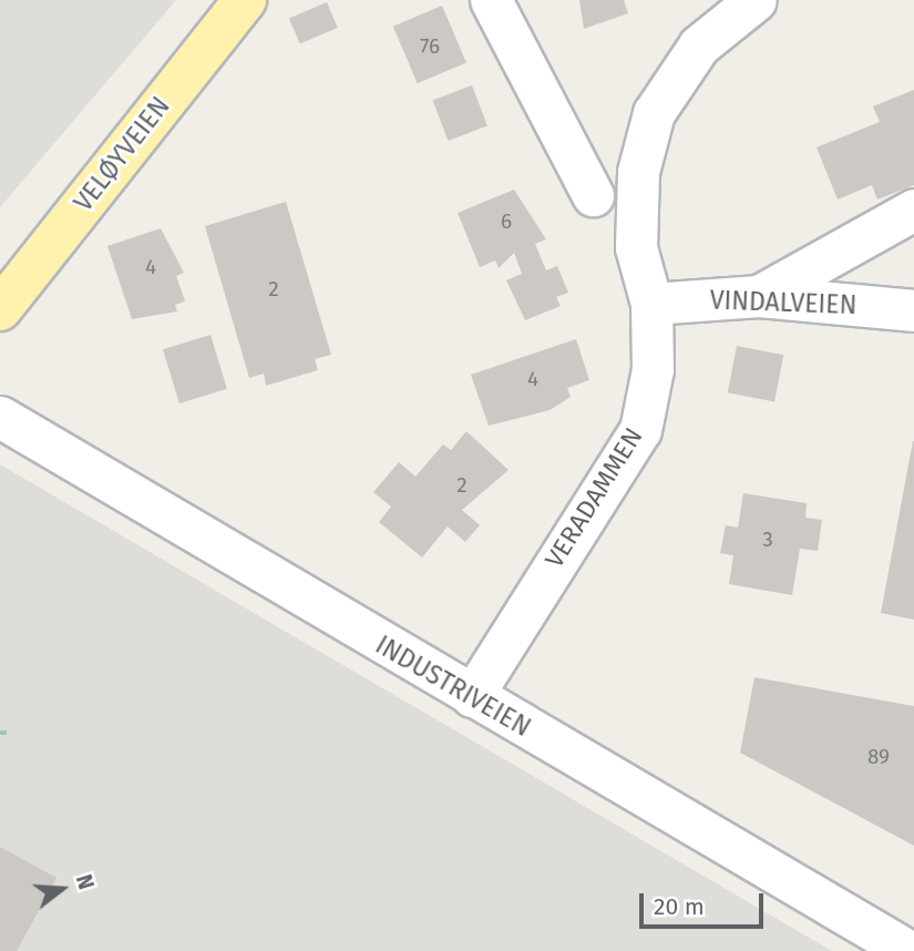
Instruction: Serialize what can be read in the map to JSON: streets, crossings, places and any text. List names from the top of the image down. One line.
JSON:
{"streets":{"main road":["VELØYVEIEN"],"street":["VINDALVEIEN","VERADAMMEN","INDUSTRIVEIEN"]},"crossings":[["VINDALVEIEN","VERADAMMEN"],["VERADAMMEN","INDUSTRIVEIEN"]],"house_numbers":["76","6","4","2","4","2","3","89"],"scale_bar":"20 m","north":"right"}
